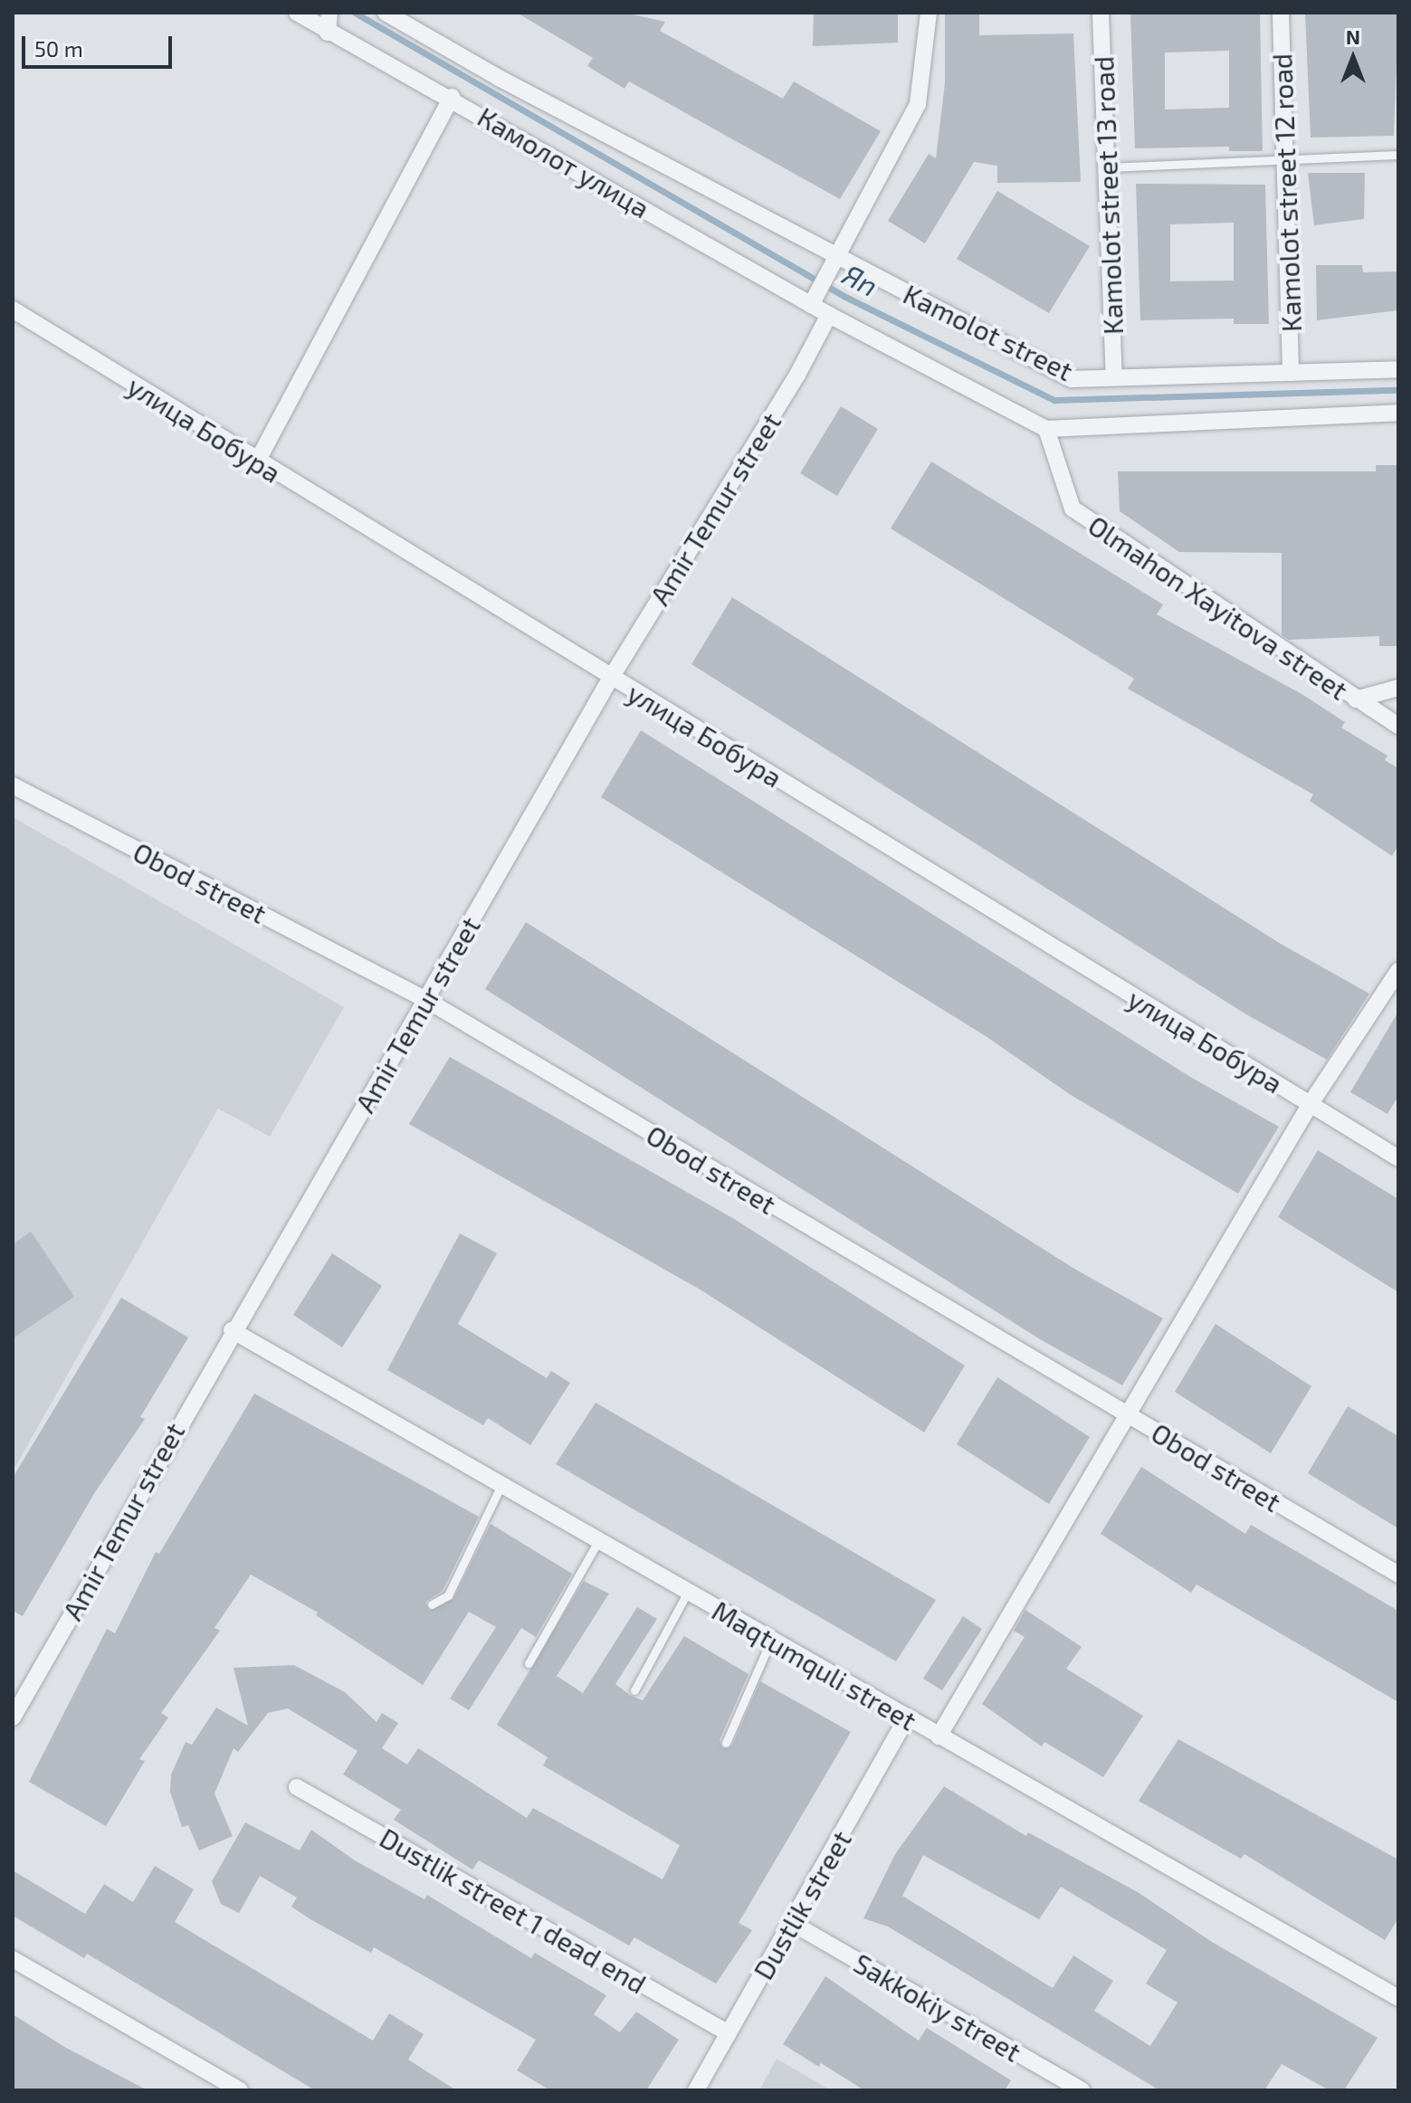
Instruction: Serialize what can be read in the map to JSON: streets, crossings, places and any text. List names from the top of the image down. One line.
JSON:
{"streets":{"street":["Камолот улица","Kamolot street 12 road","Kamolot street 13 road","Kamolot street","улица Бобура","Amir Temur street","Olmahon Xayitova street","Obod street","Maqtumquli street","Dustlik street","Dustlik street 1 dead end","Sakkokiy street"]},"crossings":[["Камолот улица","Amir Temur street"],["Kamolot street 12 road","Kamolot street"],["Kamolot street 13 road","Kamolot street"],["улица Бобура","Amir Temur street"],["Amir Temur street","Obod street"],["Amir Temur street","Maqtumquli street"],["Maqtumquli street","Dustlik street"],["Dustlik street","Dustlik street 1 dead end"],["Dustlik street","Sakkokiy street"]],"water":["Яп"],"scale_bar":"50 m","north":"top"}
